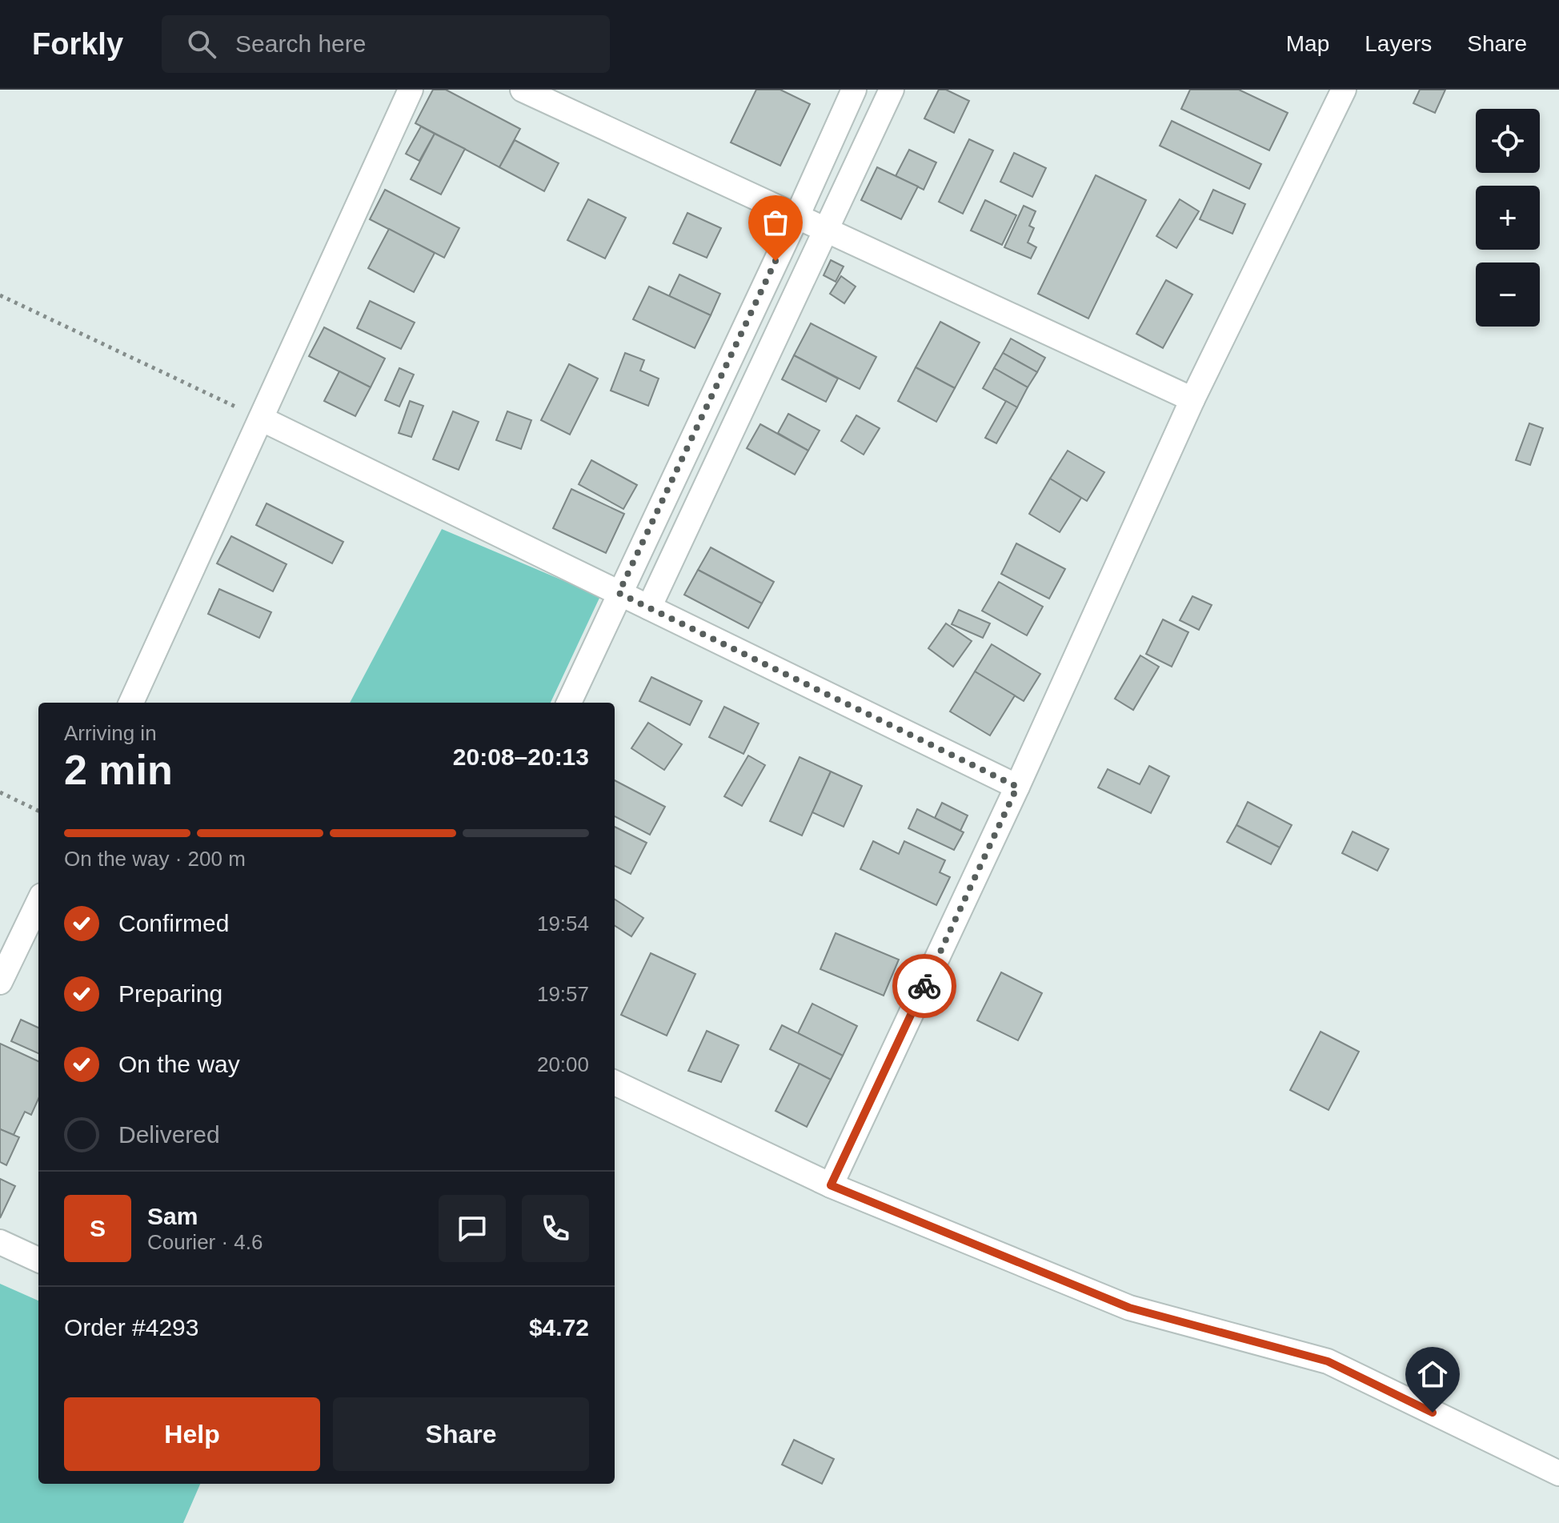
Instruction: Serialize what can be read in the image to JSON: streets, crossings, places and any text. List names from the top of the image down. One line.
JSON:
{"page":{"header":"Forkly","search":"Search here","nav":["Map","Layers","Share"],"map_buttons":["+","−"],"heading":["2 min","Arriving in","20:08–20:13"],"panel":["Sam","Courier · 4.6","Order #4293","$4.72"],"bar":"On the way · 200 m","list":[["Confirmed","19:54"],["Preparing","19:57"],["On the way","20:00"],"Delivered"],"round":"S","buttons":["Help","Share"]}}
